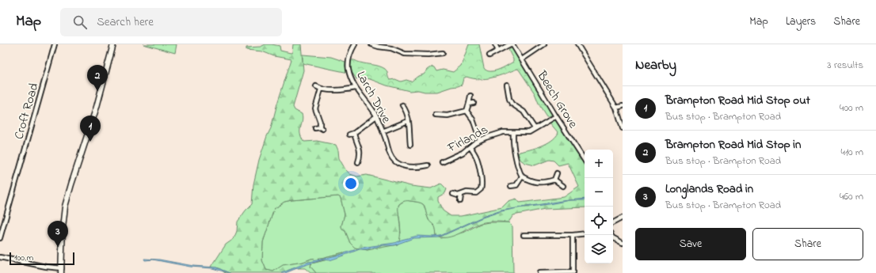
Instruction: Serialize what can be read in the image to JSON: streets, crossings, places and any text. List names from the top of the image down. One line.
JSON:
{"streets":{"street":["Larch Drive","Beech Grove","Croft Road","Firlands"]},"crossings":[["Beech Grove","Firlands"]],"scale_bar":"100 m","page":{"header":"Map","search":"Search here","nav":["Map","Layers","Share"],"heading":["Nearby","3 results"],"pins":["2","1","3"],"list":[{"mark":"1","name":"Brampton Road Mid Stop out","note":"Bus stop · Brampton Road","value":"400 m"},{"mark":"2","name":"Brampton Road Mid Stop in","note":"Bus stop · Brampton Road","value":"410 m"},{"mark":"3","name":"Longlands Road in","note":"Bus stop · Brampton Road","value":"460 m"}],"map_buttons":["+","−"],"buttons":["Save","Share"],"scale":"100 m"}}
